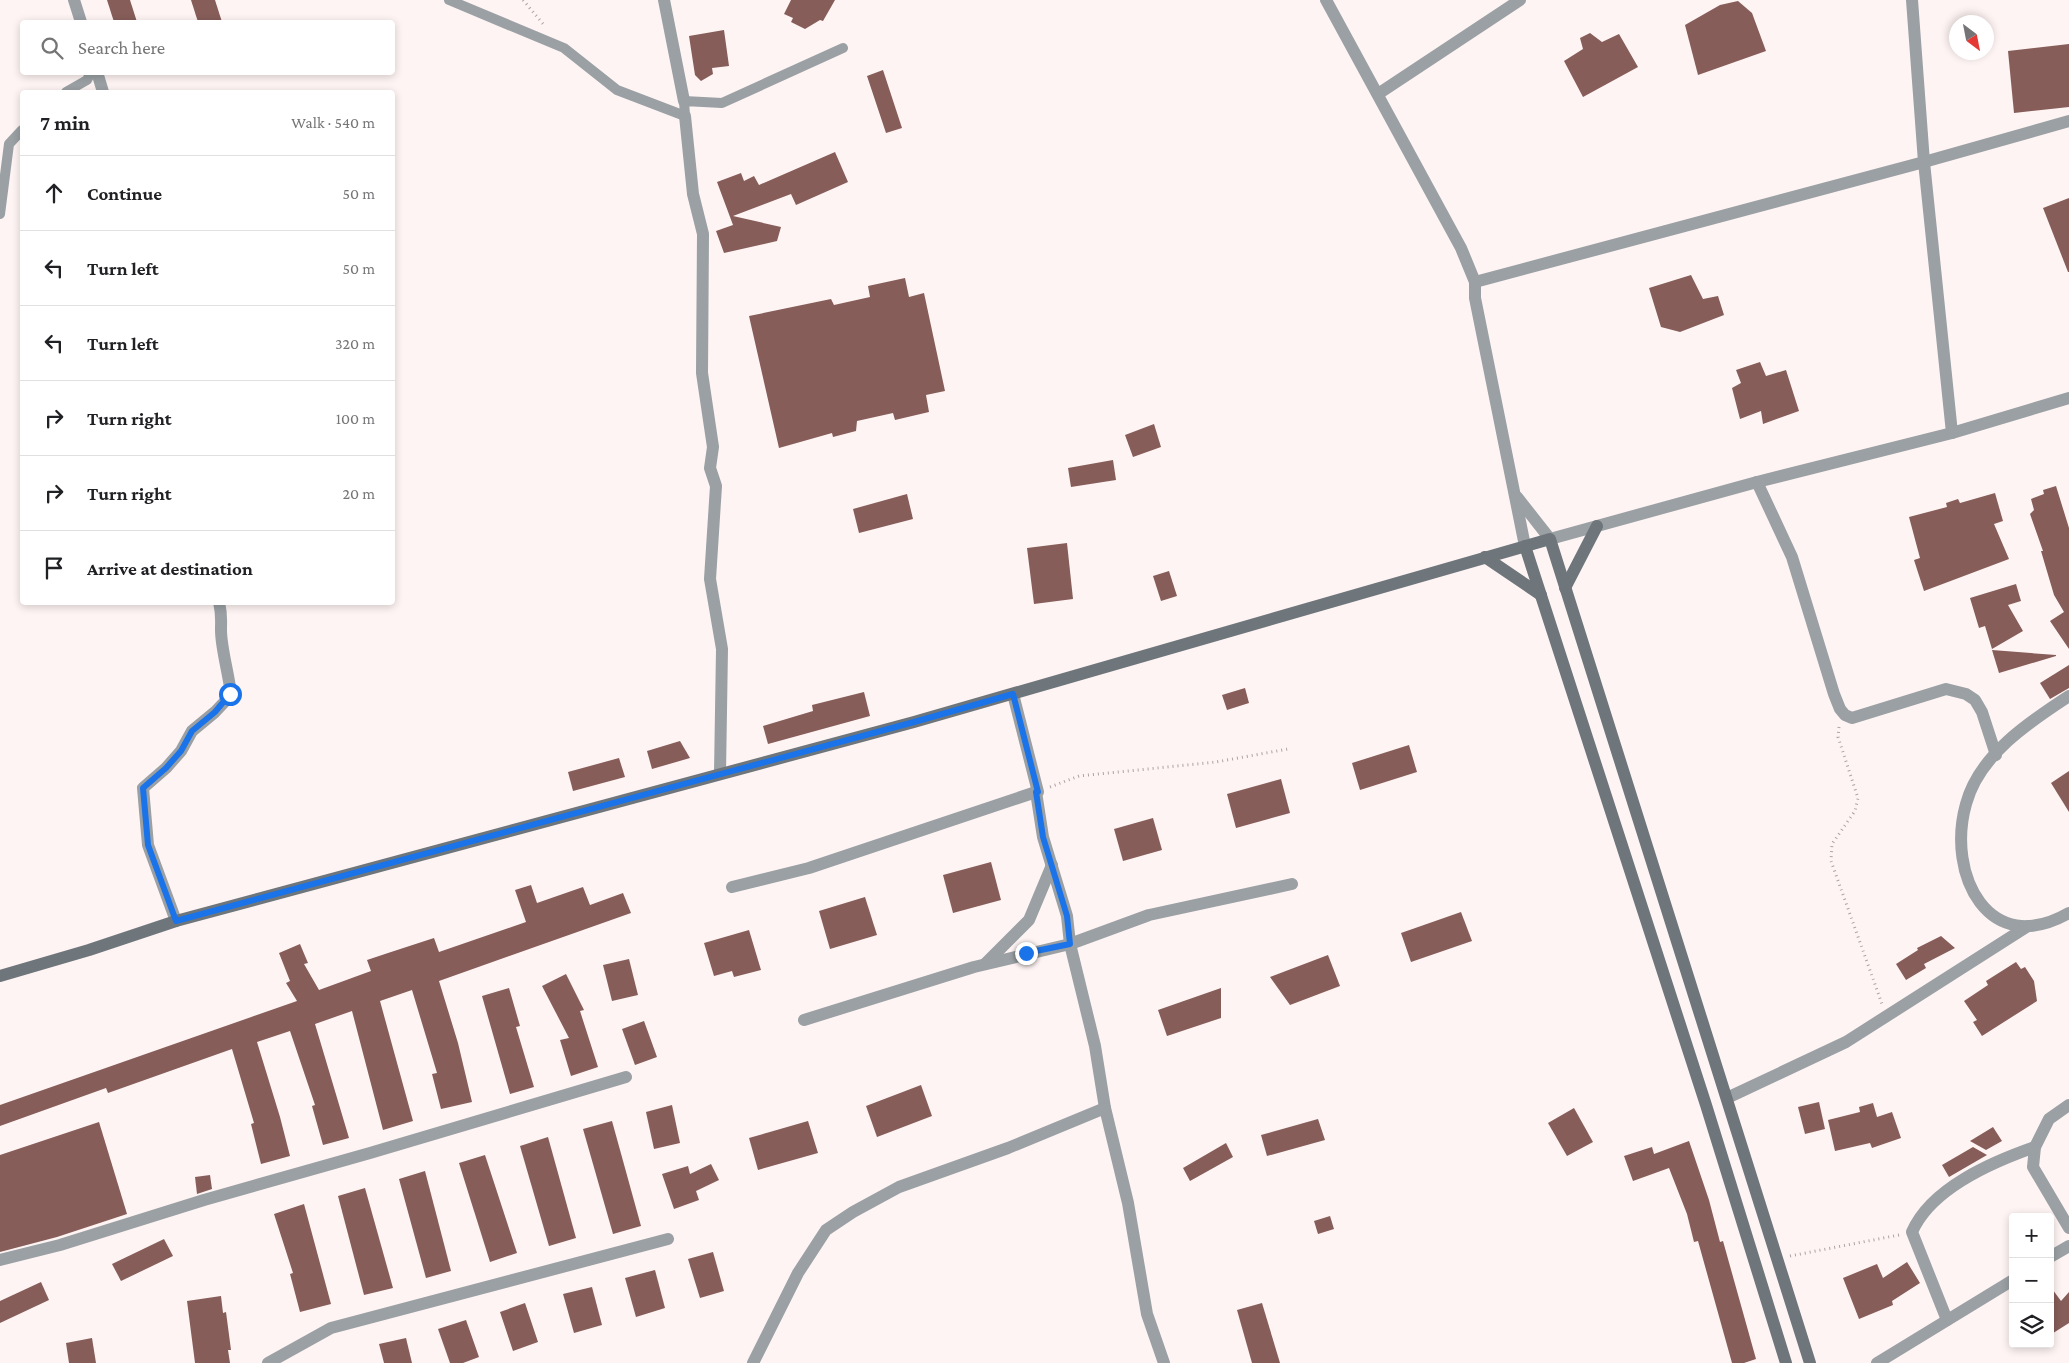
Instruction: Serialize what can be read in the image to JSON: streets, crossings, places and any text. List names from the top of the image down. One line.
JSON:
{"north":"bottom right","page":{"search":"Search here","heading":["7 min","Walk · 540 m"],"list":[["Continue","50 m"],["Turn left","50 m"],["Turn left","320 m"],["Turn right","100 m"],["Turn right","20 m"],"Arrive at destination"],"map_buttons":["+","−"]}}
